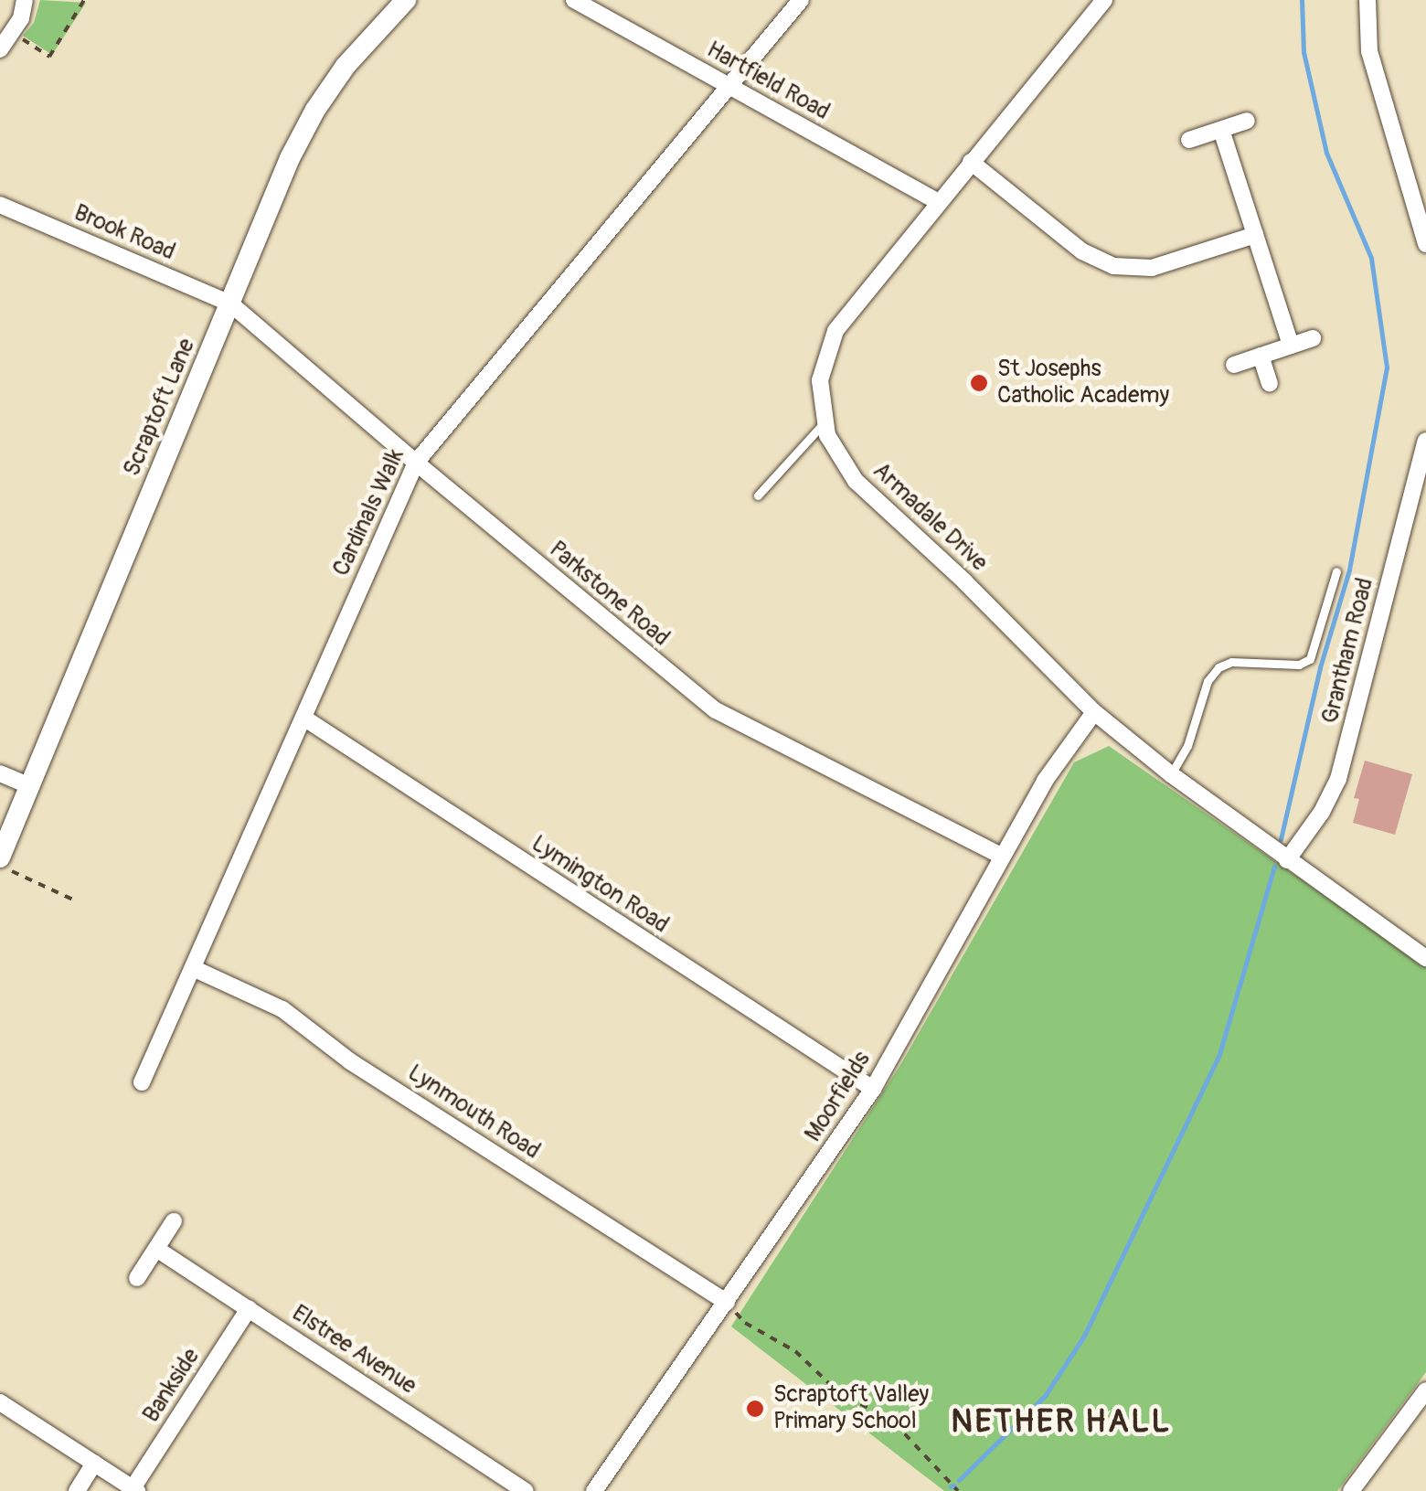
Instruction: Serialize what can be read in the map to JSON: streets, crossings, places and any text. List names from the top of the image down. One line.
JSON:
{"streets":{"street":["Hartfield Road","Brook Road","Scraptoft Lane","Cardinals Walk","Armadale Drive","Parkstone Road","Grantham Road","Lymington Road","Moorfields","Lynmouth Road","Elstree Avenue","Bankside"]},"crossings":[["Hartfield Road","Cardinals Walk"],["Hartfield Road","Armadale Drive"],["Brook Road","Scraptoft Lane"],["Brook Road","Parkstone Road"],["Scraptoft Lane","Parkstone Road"],["Cardinals Walk","Parkstone Road"],["Cardinals Walk","Lymington Road"],["Cardinals Walk","Lynmouth Road"],["Armadale Drive","Grantham Road"],["Armadale Drive","Moorfields"],["Parkstone Road","Moorfields"],["Lymington Road","Moorfields"],["Moorfields","Lynmouth Road"],["Elstree Avenue","Bankside"]],"districts":["NETHER HALL"],"places":["St Josephs Catholic Academy","Scraptoft Valley Primary School"]}
